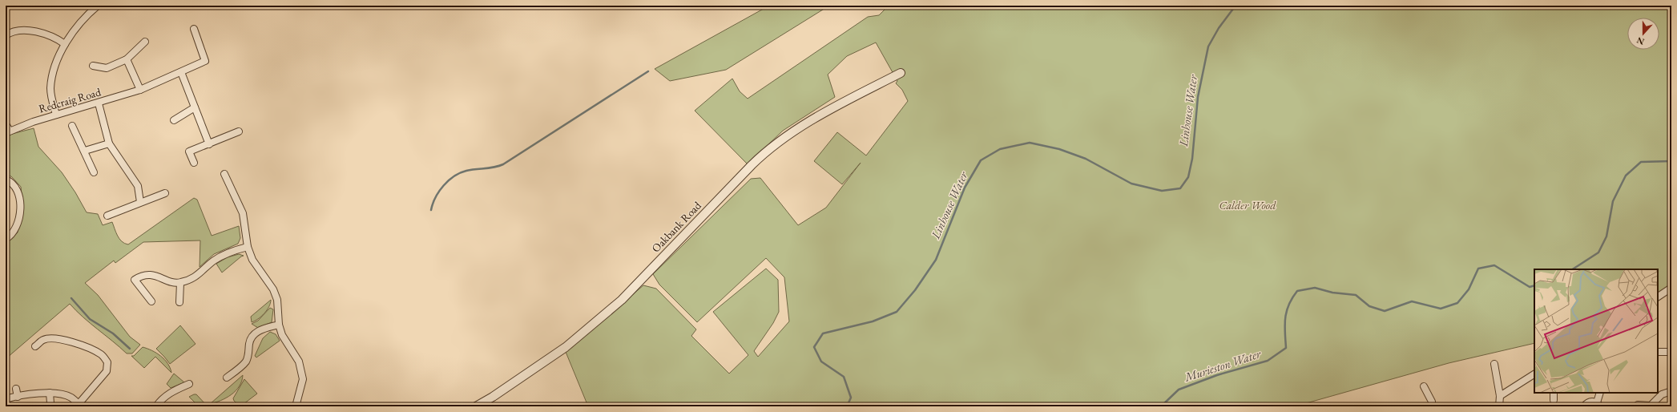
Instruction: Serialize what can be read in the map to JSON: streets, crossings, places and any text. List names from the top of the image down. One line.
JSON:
{"streets":{"street":["Redcraig Road","Oakbank Road"]},"water":["Linhouse Water","Murieston Water"],"parks":["Calder Wood"],"north":"bottom"}
